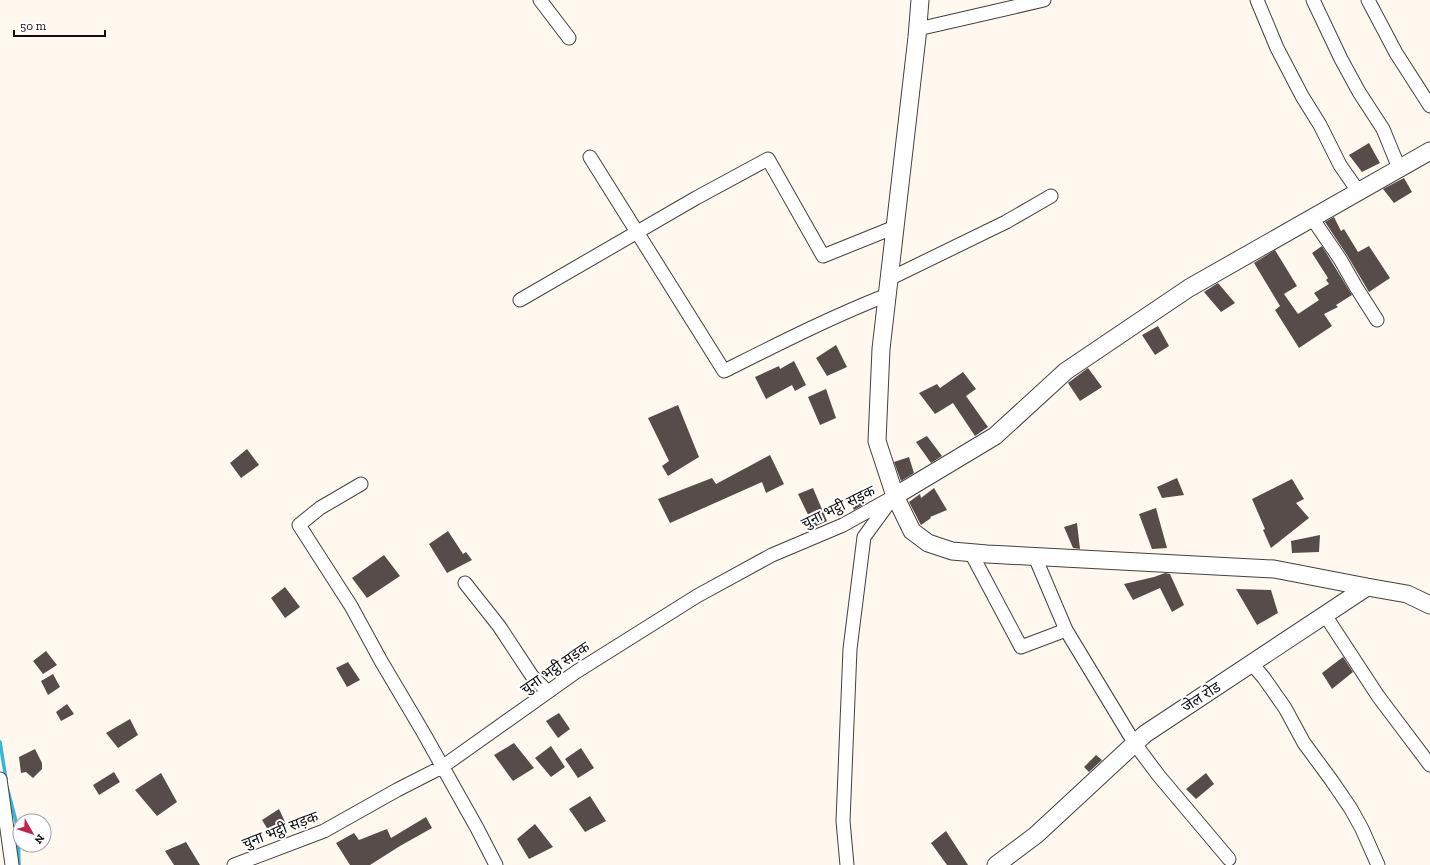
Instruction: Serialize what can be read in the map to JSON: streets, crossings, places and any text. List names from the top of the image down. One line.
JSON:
{"streets":{"street":["चुना भट्ठी सड़क","जेल रोड"]},"scale_bar":"50 m","north":"bottom right"}
